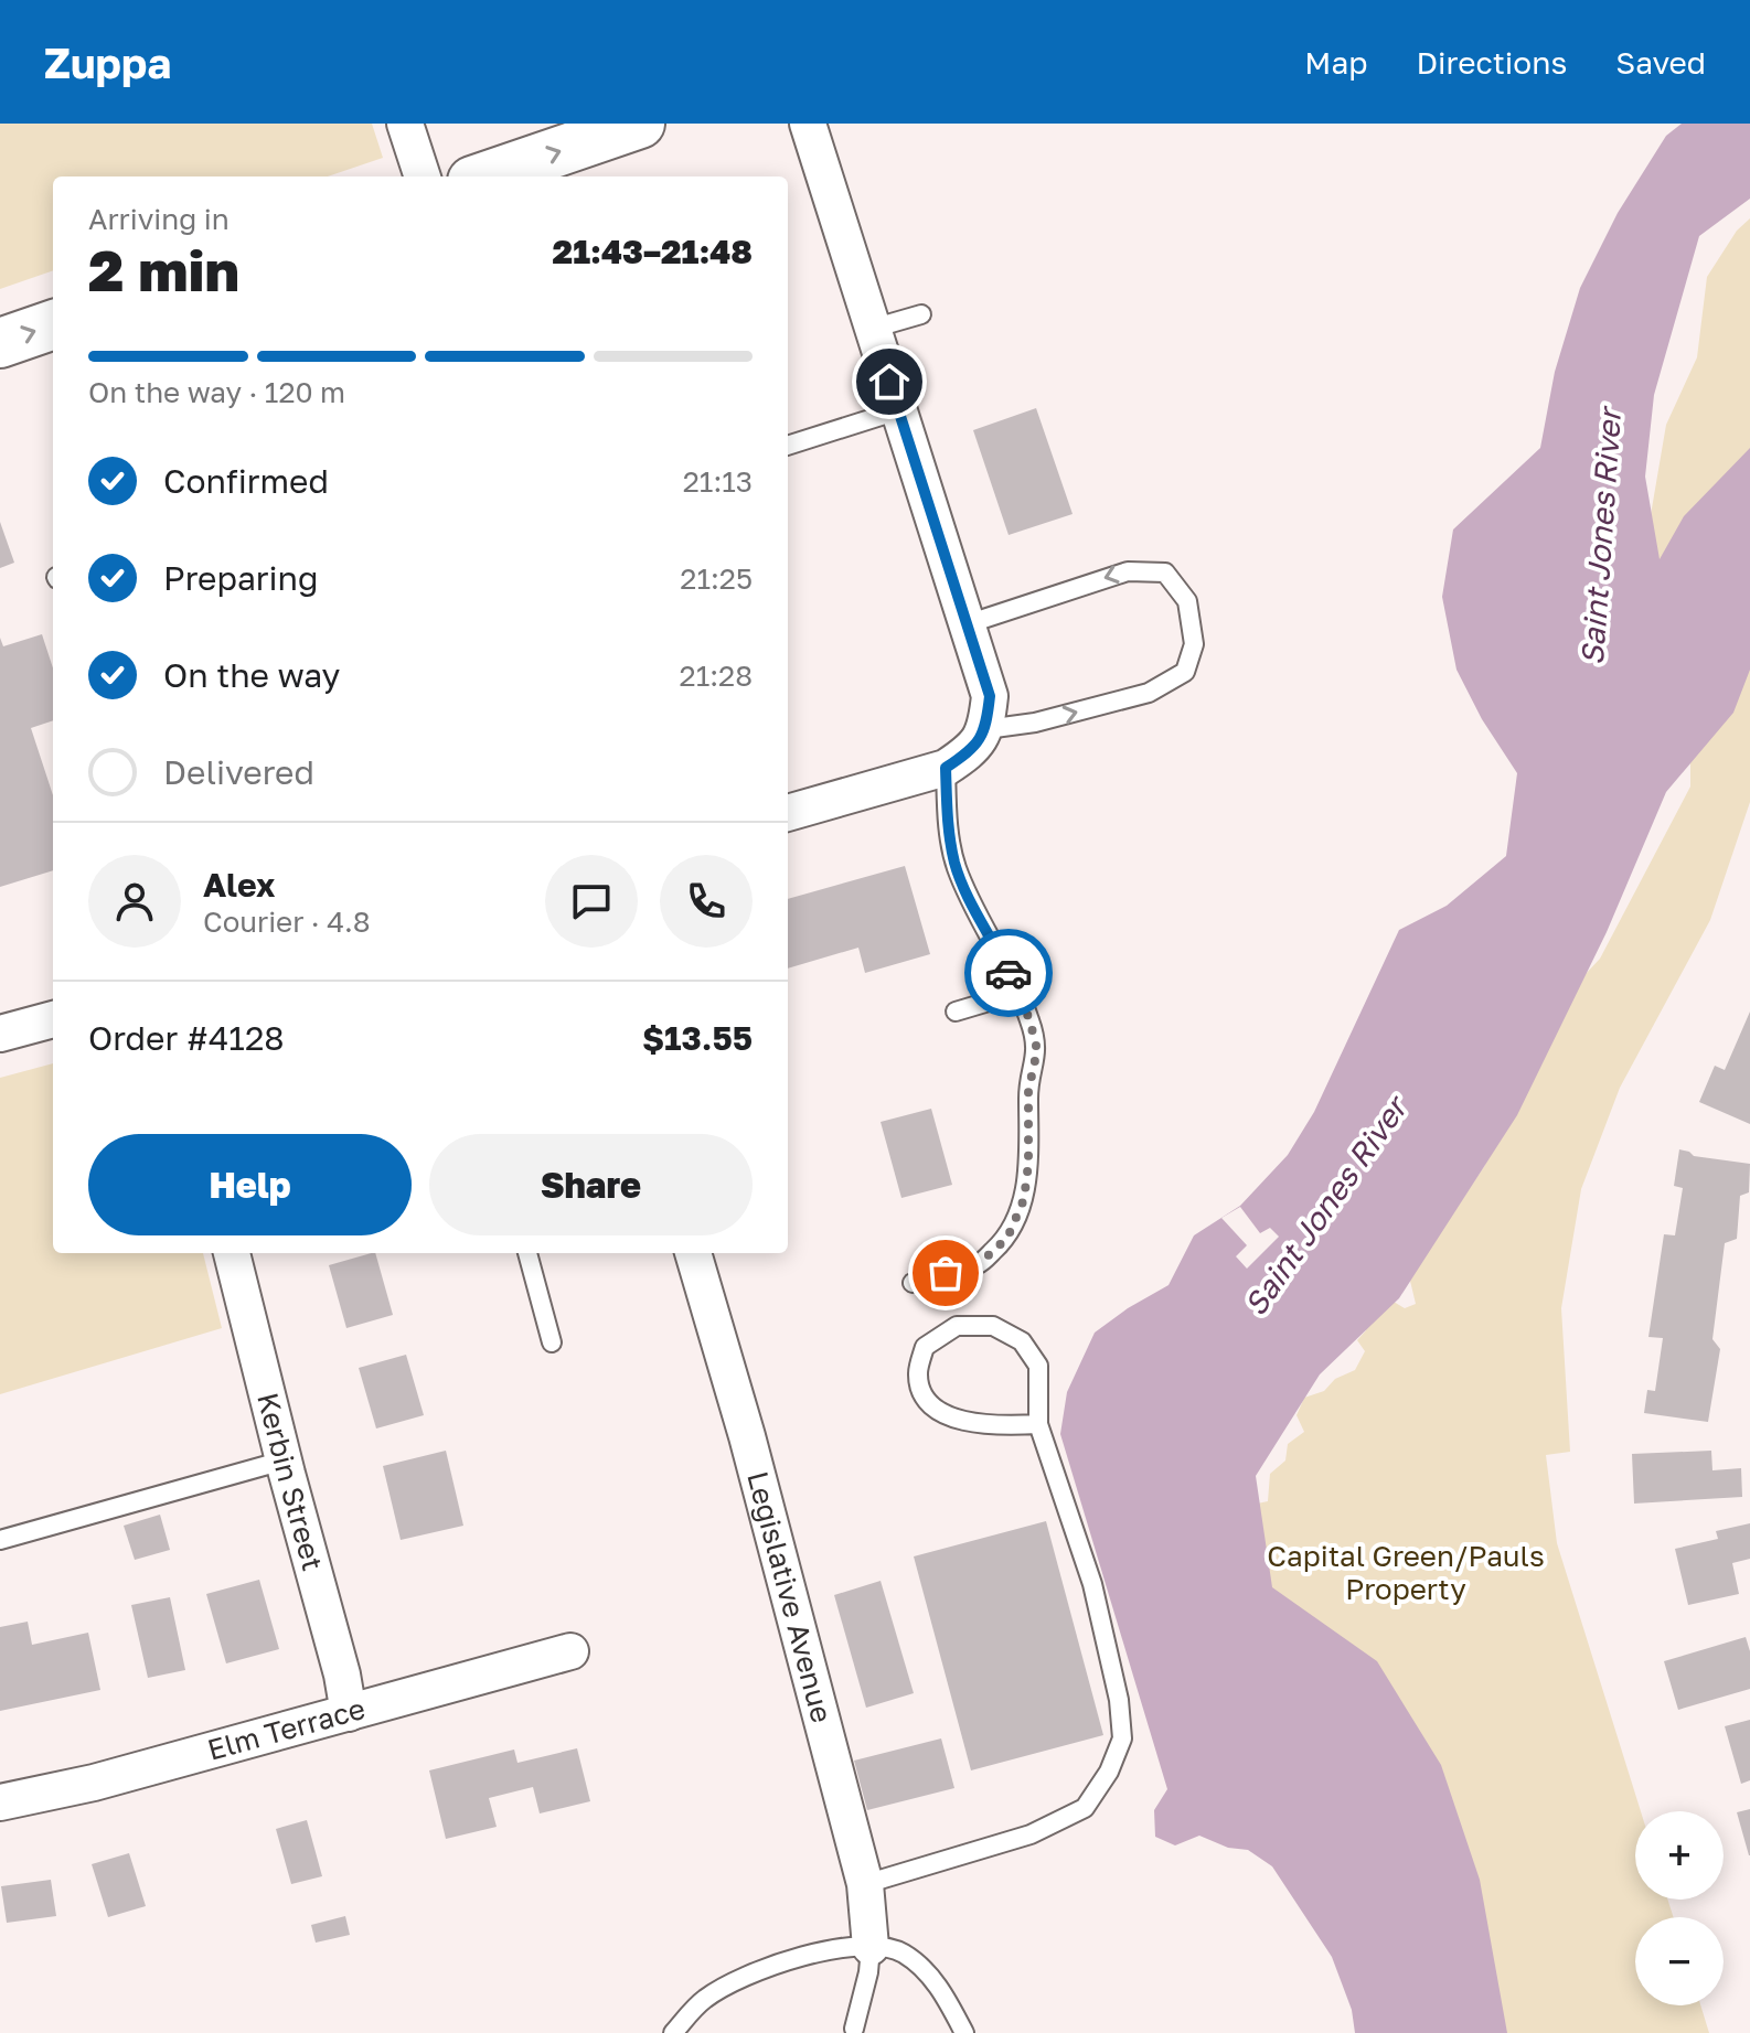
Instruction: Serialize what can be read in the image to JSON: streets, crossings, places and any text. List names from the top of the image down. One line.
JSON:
{"streets":{"street":["Kerbin Street","Legislative Avenue","Elm Terrace"]},"crossings":[["Kerbin Street","Elm Terrace"]],"water":["Saint Jones River"],"parks":["Capital Green/Pauls Property"],"page":{"header":"Zuppa","nav":["Map","Directions","Saved"],"heading":["2 min","Arriving in","21:43–21:48"],"panel":["Alex","Courier · 4.8","Order #4128","$13.55"],"bar":"On the way · 120 m","list":[["Confirmed","21:13"],["Preparing","21:25"],["On the way","21:28"],"Delivered"],"buttons":["Help","Share"],"map_buttons":["+","−"]}}
